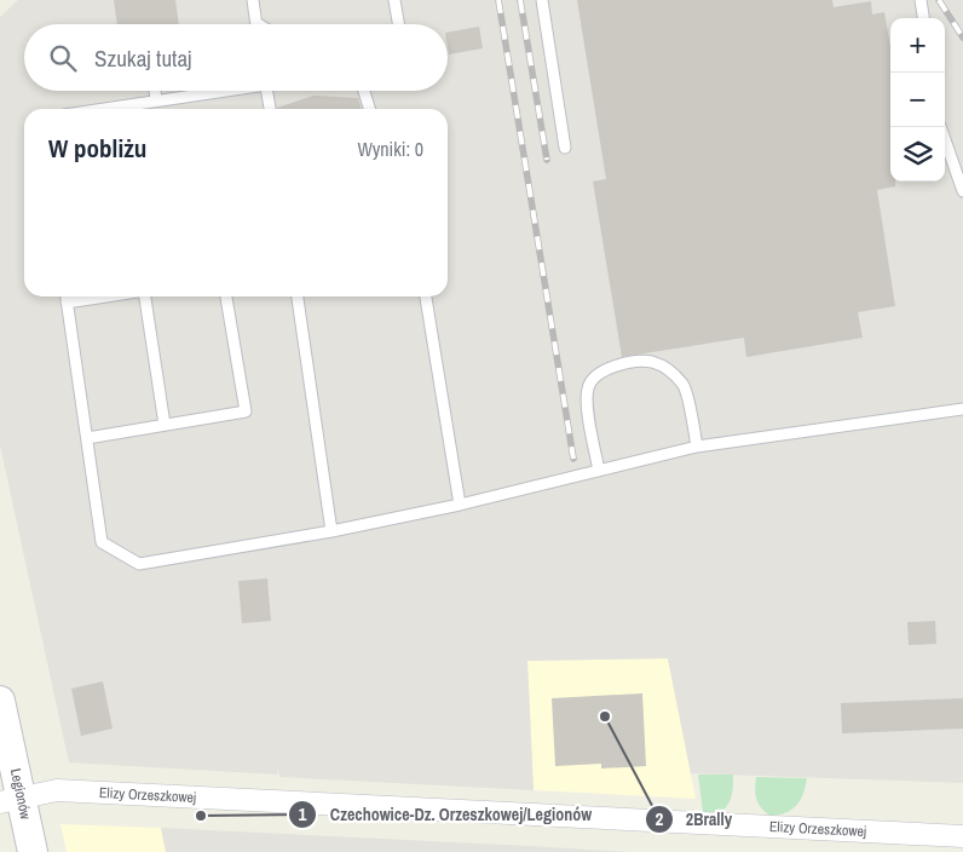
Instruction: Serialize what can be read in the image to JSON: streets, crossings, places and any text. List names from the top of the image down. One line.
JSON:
{"streets":{"street":["Legionów","Elizy Orzeszkowej"]},"crossings":[["Legionów","Elizy Orzeszkowej"]],"places":["2Brally","Czechowice-Dz. Orzeszkowej/Legionów"],"page":{"map_buttons":["+","−"],"search":"Szukaj tutaj","heading":["W pobliżu","Wyniki: 0"]}}
